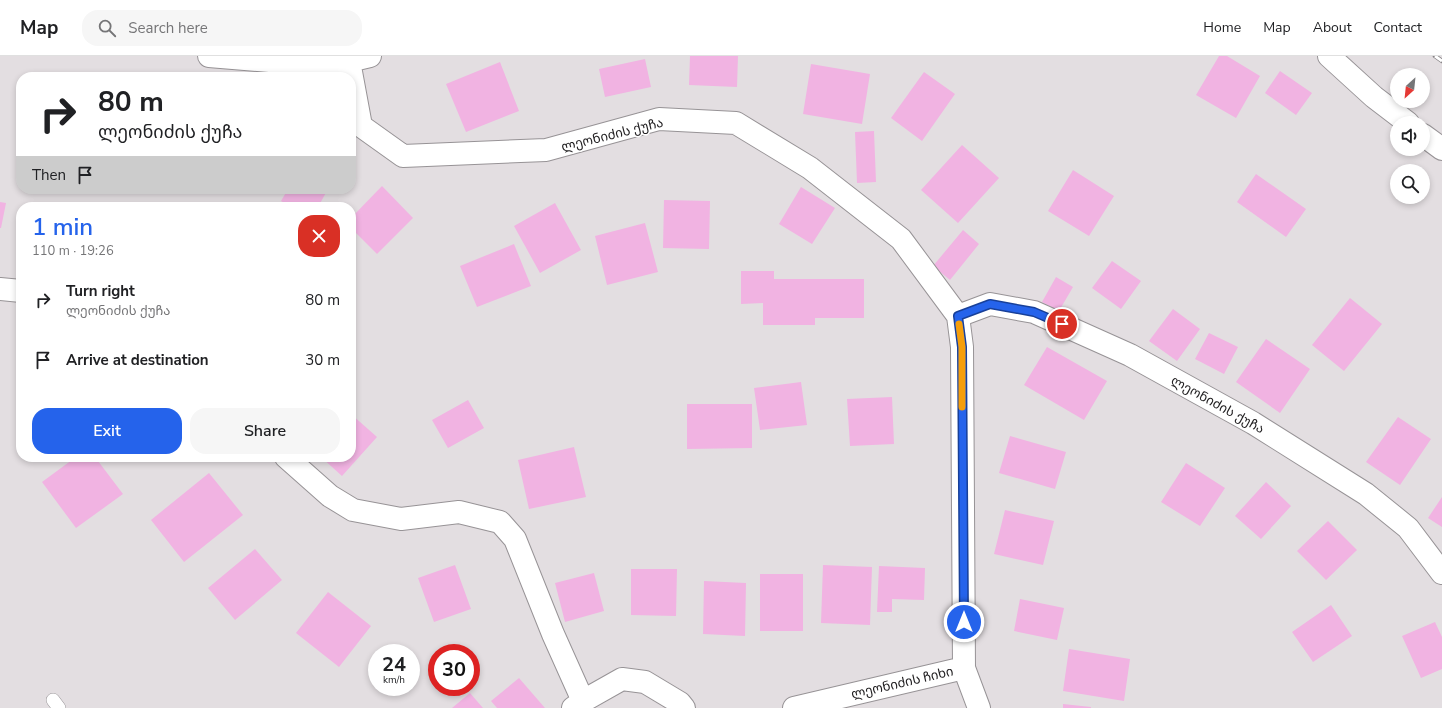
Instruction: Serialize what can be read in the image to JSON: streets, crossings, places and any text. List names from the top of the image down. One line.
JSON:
{"streets":{"street":["ლეონიძის ქუჩა","ლეონიძის ჩიხი"]},"crossings":[["ლეონიძის ქუჩა","ლეონიძის ჩიხი"]],"north":"bottom left","page":{"header":"Map","search":"Search here","nav":["Home","Map","About","Contact"],"turn":["80 m","ლეონიძის ქუჩა"],"then":"Then","heading":["1 min","110 m · 19:26"],"list":[{"name":"Turn right","note":"ლეონიძის ქუჩა","value":"80 m"},{"name":"Arrive at destination","value":"30 m"}],"buttons":["Exit","Share"],"speed":"24 km/h","limit":"30"}}
